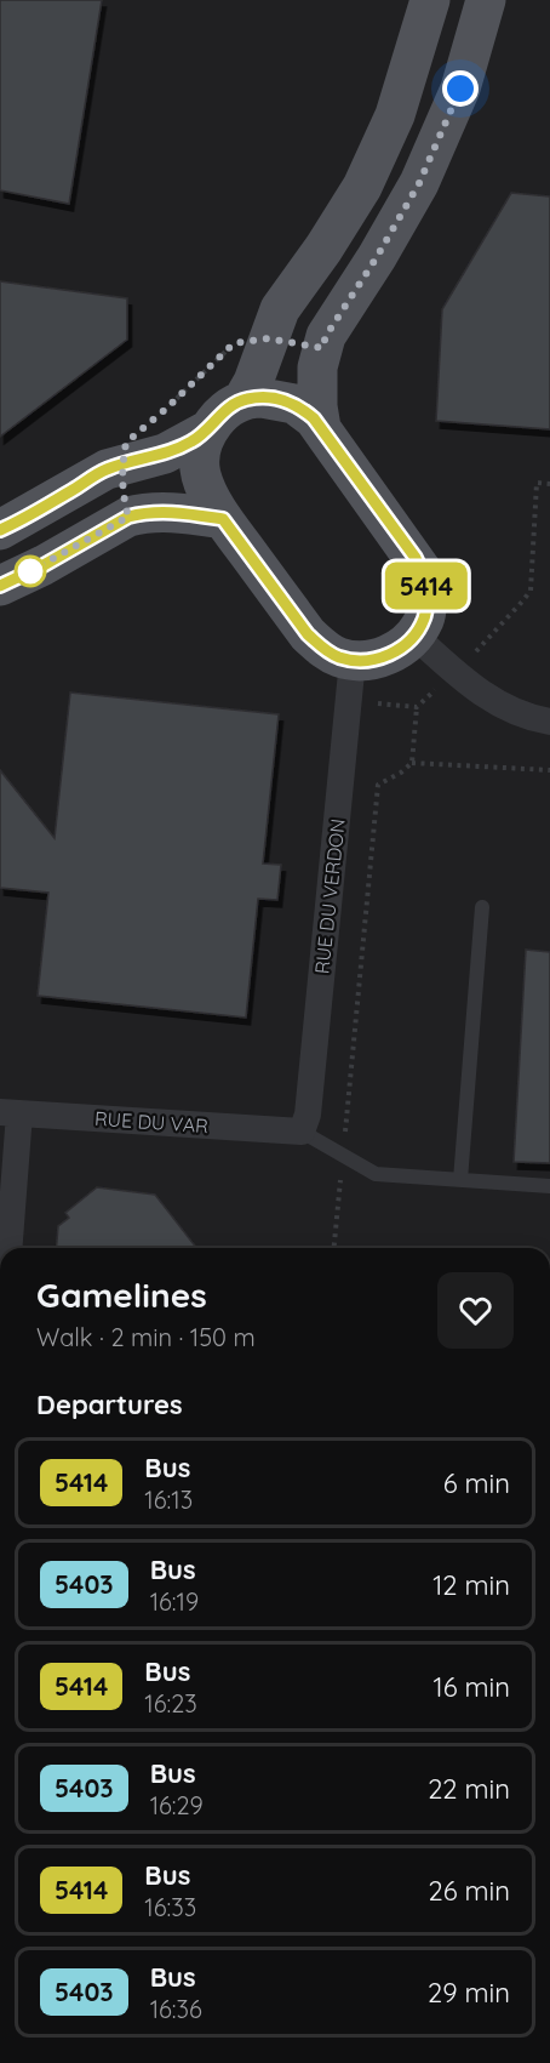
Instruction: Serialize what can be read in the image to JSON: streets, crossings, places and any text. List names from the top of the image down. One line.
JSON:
{"streets":{"street":["RUE DU VERDON","RUE DU VAR"]},"crossings":[["RUE DU VERDON","RUE DU VAR"]],"lines":["bus line 5414"],"page":{"on_map":"5414","heading":[["Gamelines","Walk · 2 min · 150 m"],"Departures"],"list":[{"mark":"5414","name":"Bus","note":"16:13","value":"6 min"},{"mark":"5403","name":"Bus","note":"16:19","value":"12 min"},{"mark":"5414","name":"Bus","note":"16:23","value":"16 min"},{"mark":"5403","name":"Bus","note":"16:29","value":"22 min"},{"mark":"5414","name":"Bus","note":"16:33","value":"26 min"},{"mark":"5403","name":"Bus","note":"16:36","value":"29 min"}]}}
